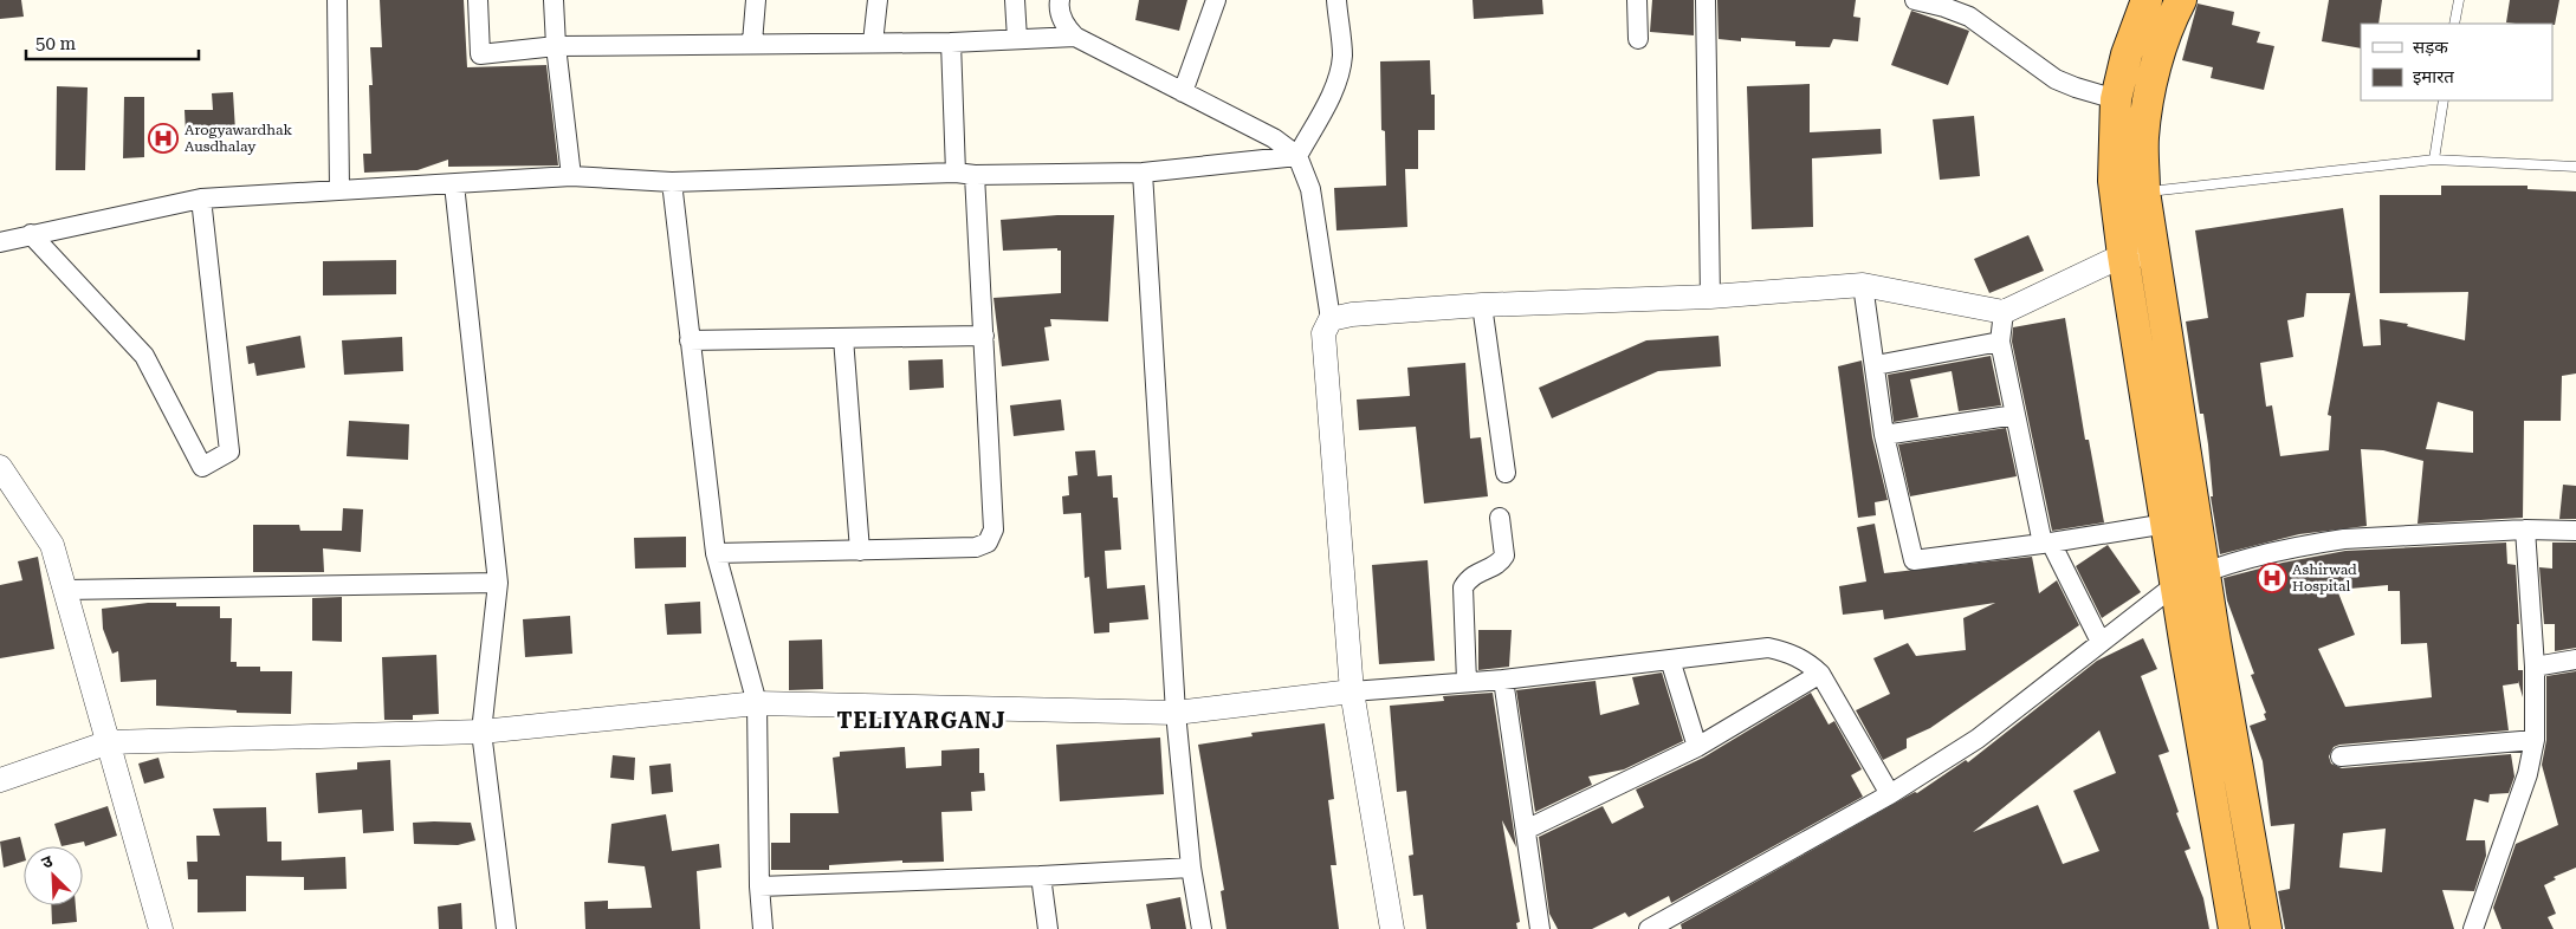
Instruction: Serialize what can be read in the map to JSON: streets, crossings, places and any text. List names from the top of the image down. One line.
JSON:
{"districts":["TELIYARGANJ"],"places":{"hospital":["Arogyawardhak Ausdhalay","Ashirwad Hospital"]},"legend":["सड़क","इमारत"],"scale_bar":"50 m","north":"top left"}
